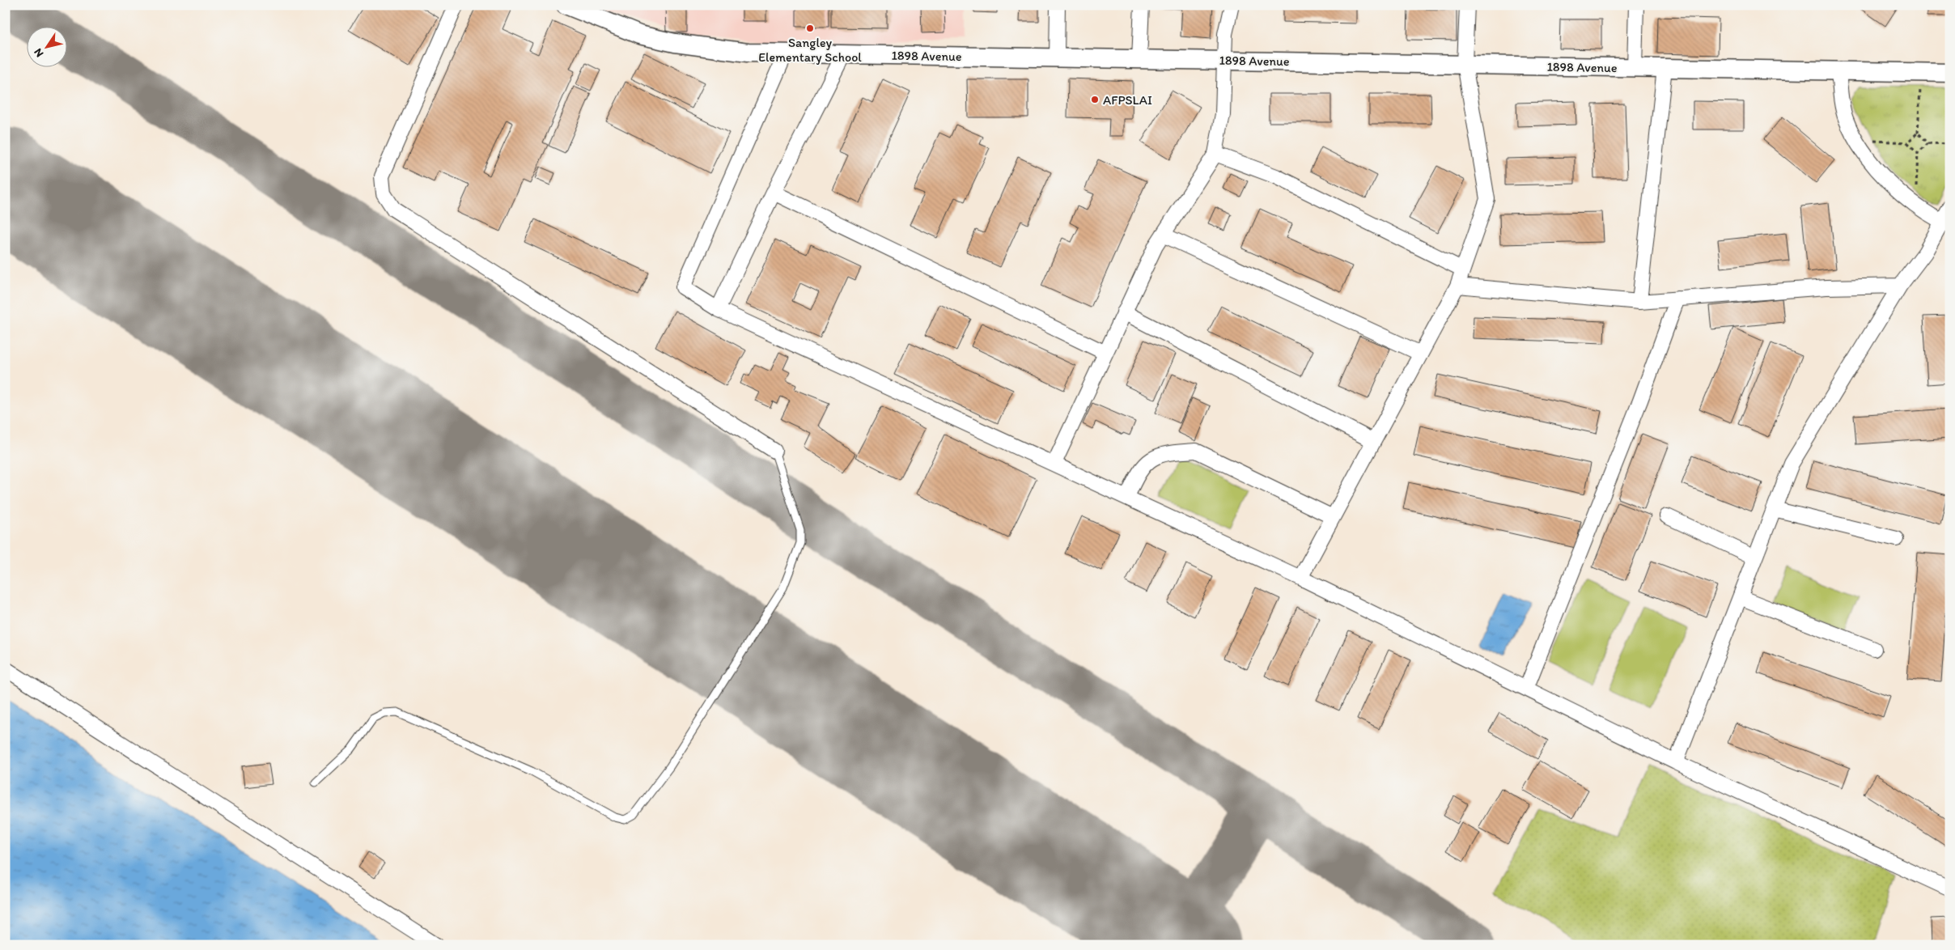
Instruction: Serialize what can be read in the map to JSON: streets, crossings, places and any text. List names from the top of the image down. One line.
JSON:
{"streets":{"street":["1898 Avenue"]},"places":["Sangley Elementary School","AFPSLAI"],"north":"bottom left"}
